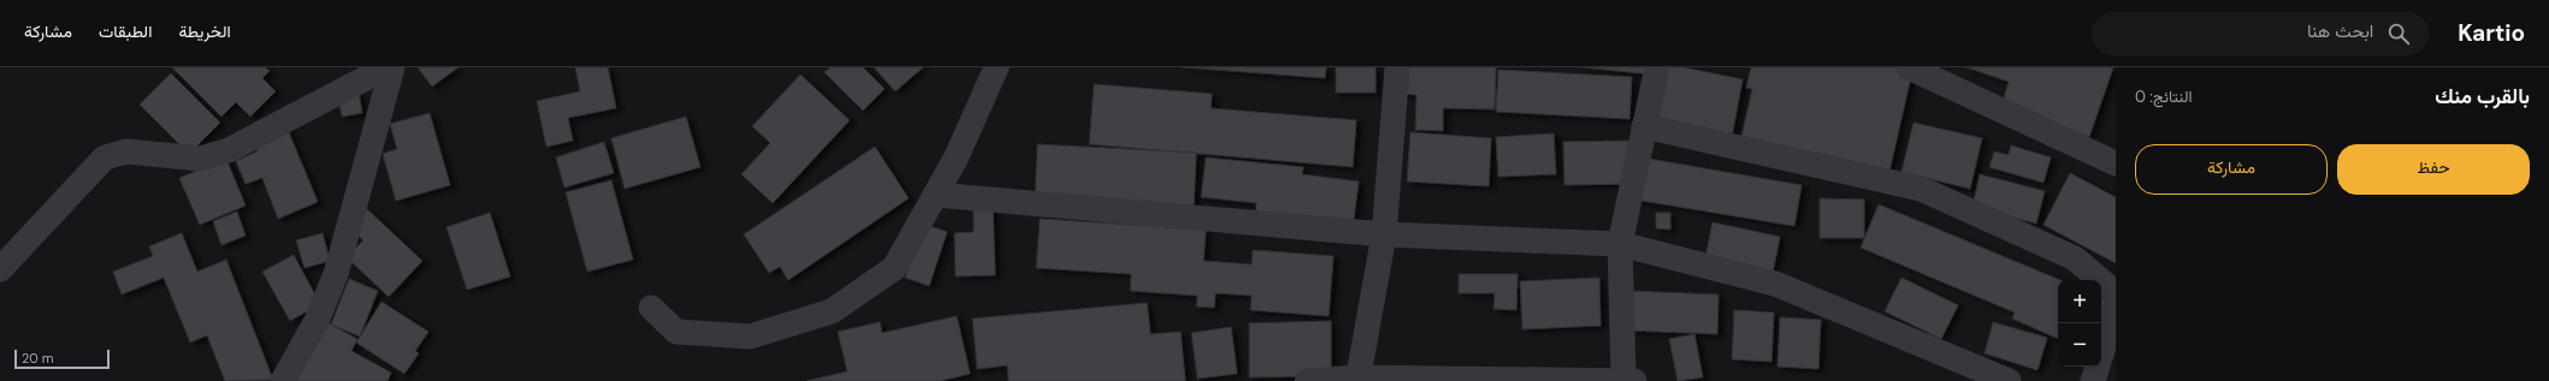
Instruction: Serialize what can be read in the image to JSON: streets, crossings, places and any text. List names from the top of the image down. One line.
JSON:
{"scale_bar":"20 m","page":{"header":"Kartio","search":"ابحث هنا","nav":["الخريطة","الطبقات","مشاركة"],"heading":["بالقرب منك","النتائج: 0"],"buttons":["حفظ","مشاركة"],"map_buttons":["+","−"],"scale":"20 m"}}
